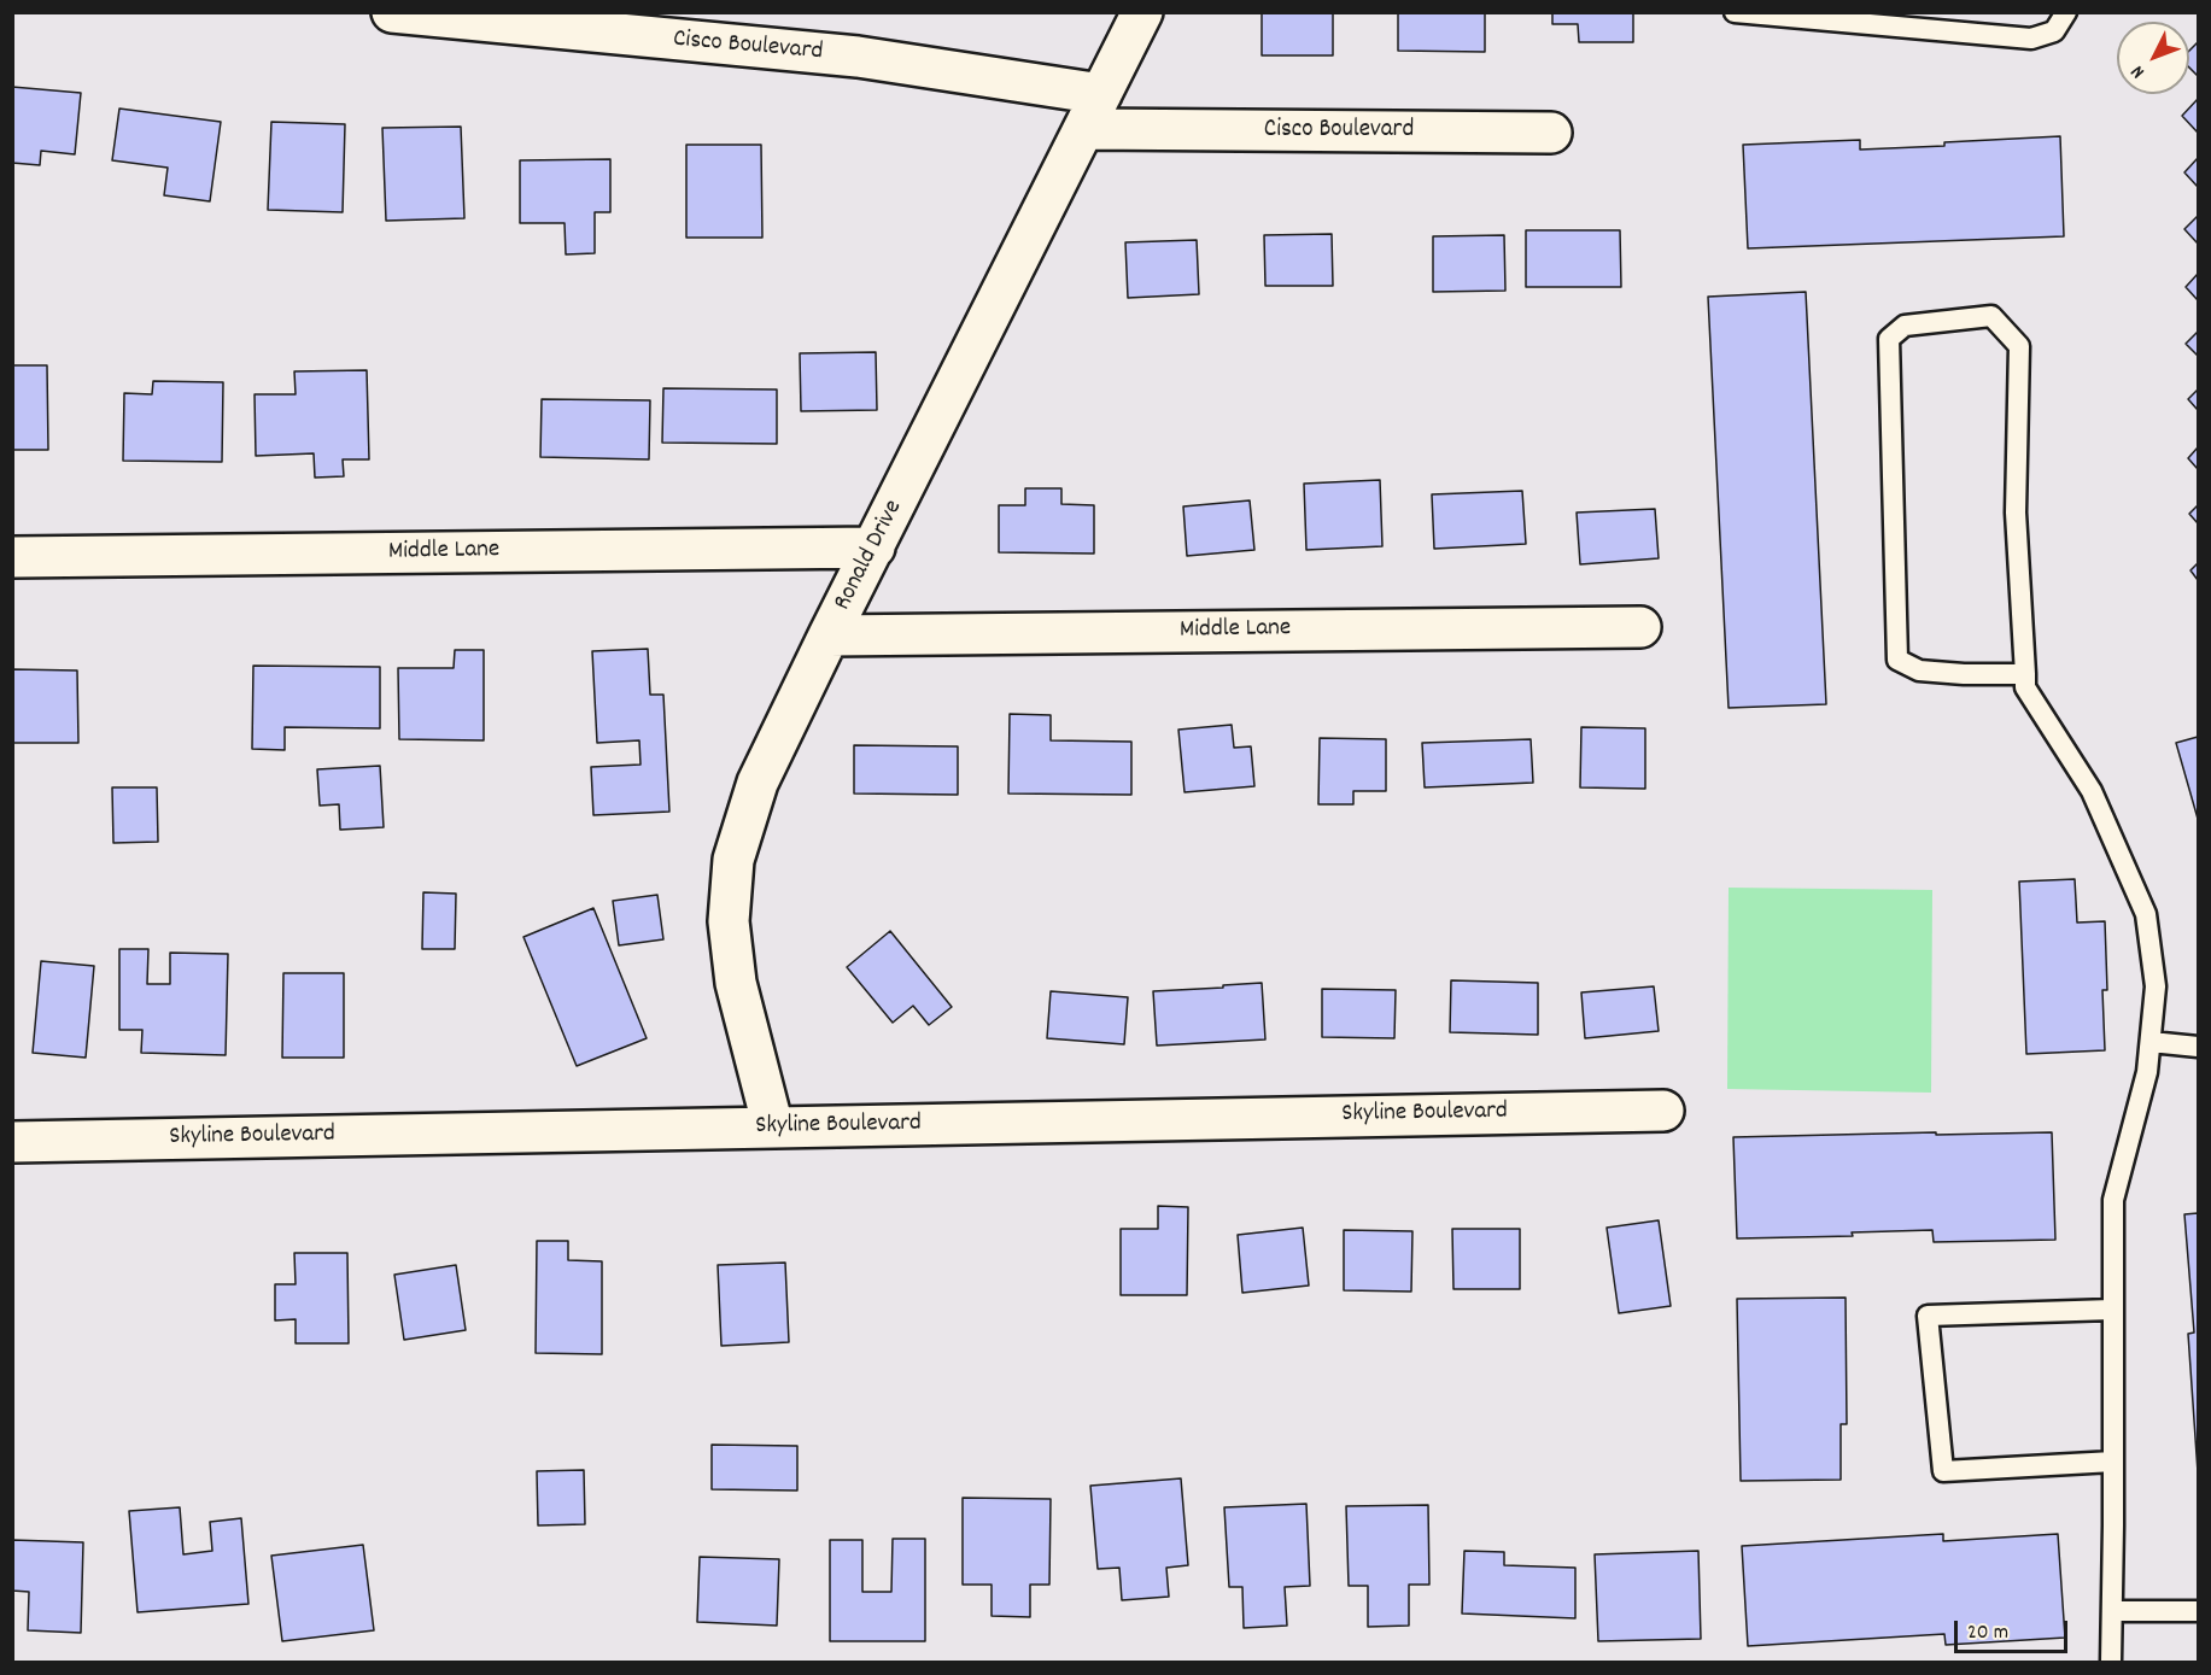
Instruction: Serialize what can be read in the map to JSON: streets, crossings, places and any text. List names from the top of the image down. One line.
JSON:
{"streets":{"street":["Cisco Boulevard","Middle Lane","Ronald Drive","Skyline Boulevard"]},"crossings":[["Cisco Boulevard","Ronald Drive"],["Middle Lane","Ronald Drive"],["Ronald Drive","Skyline Boulevard"]],"scale_bar":"20 m","north":"bottom left"}
